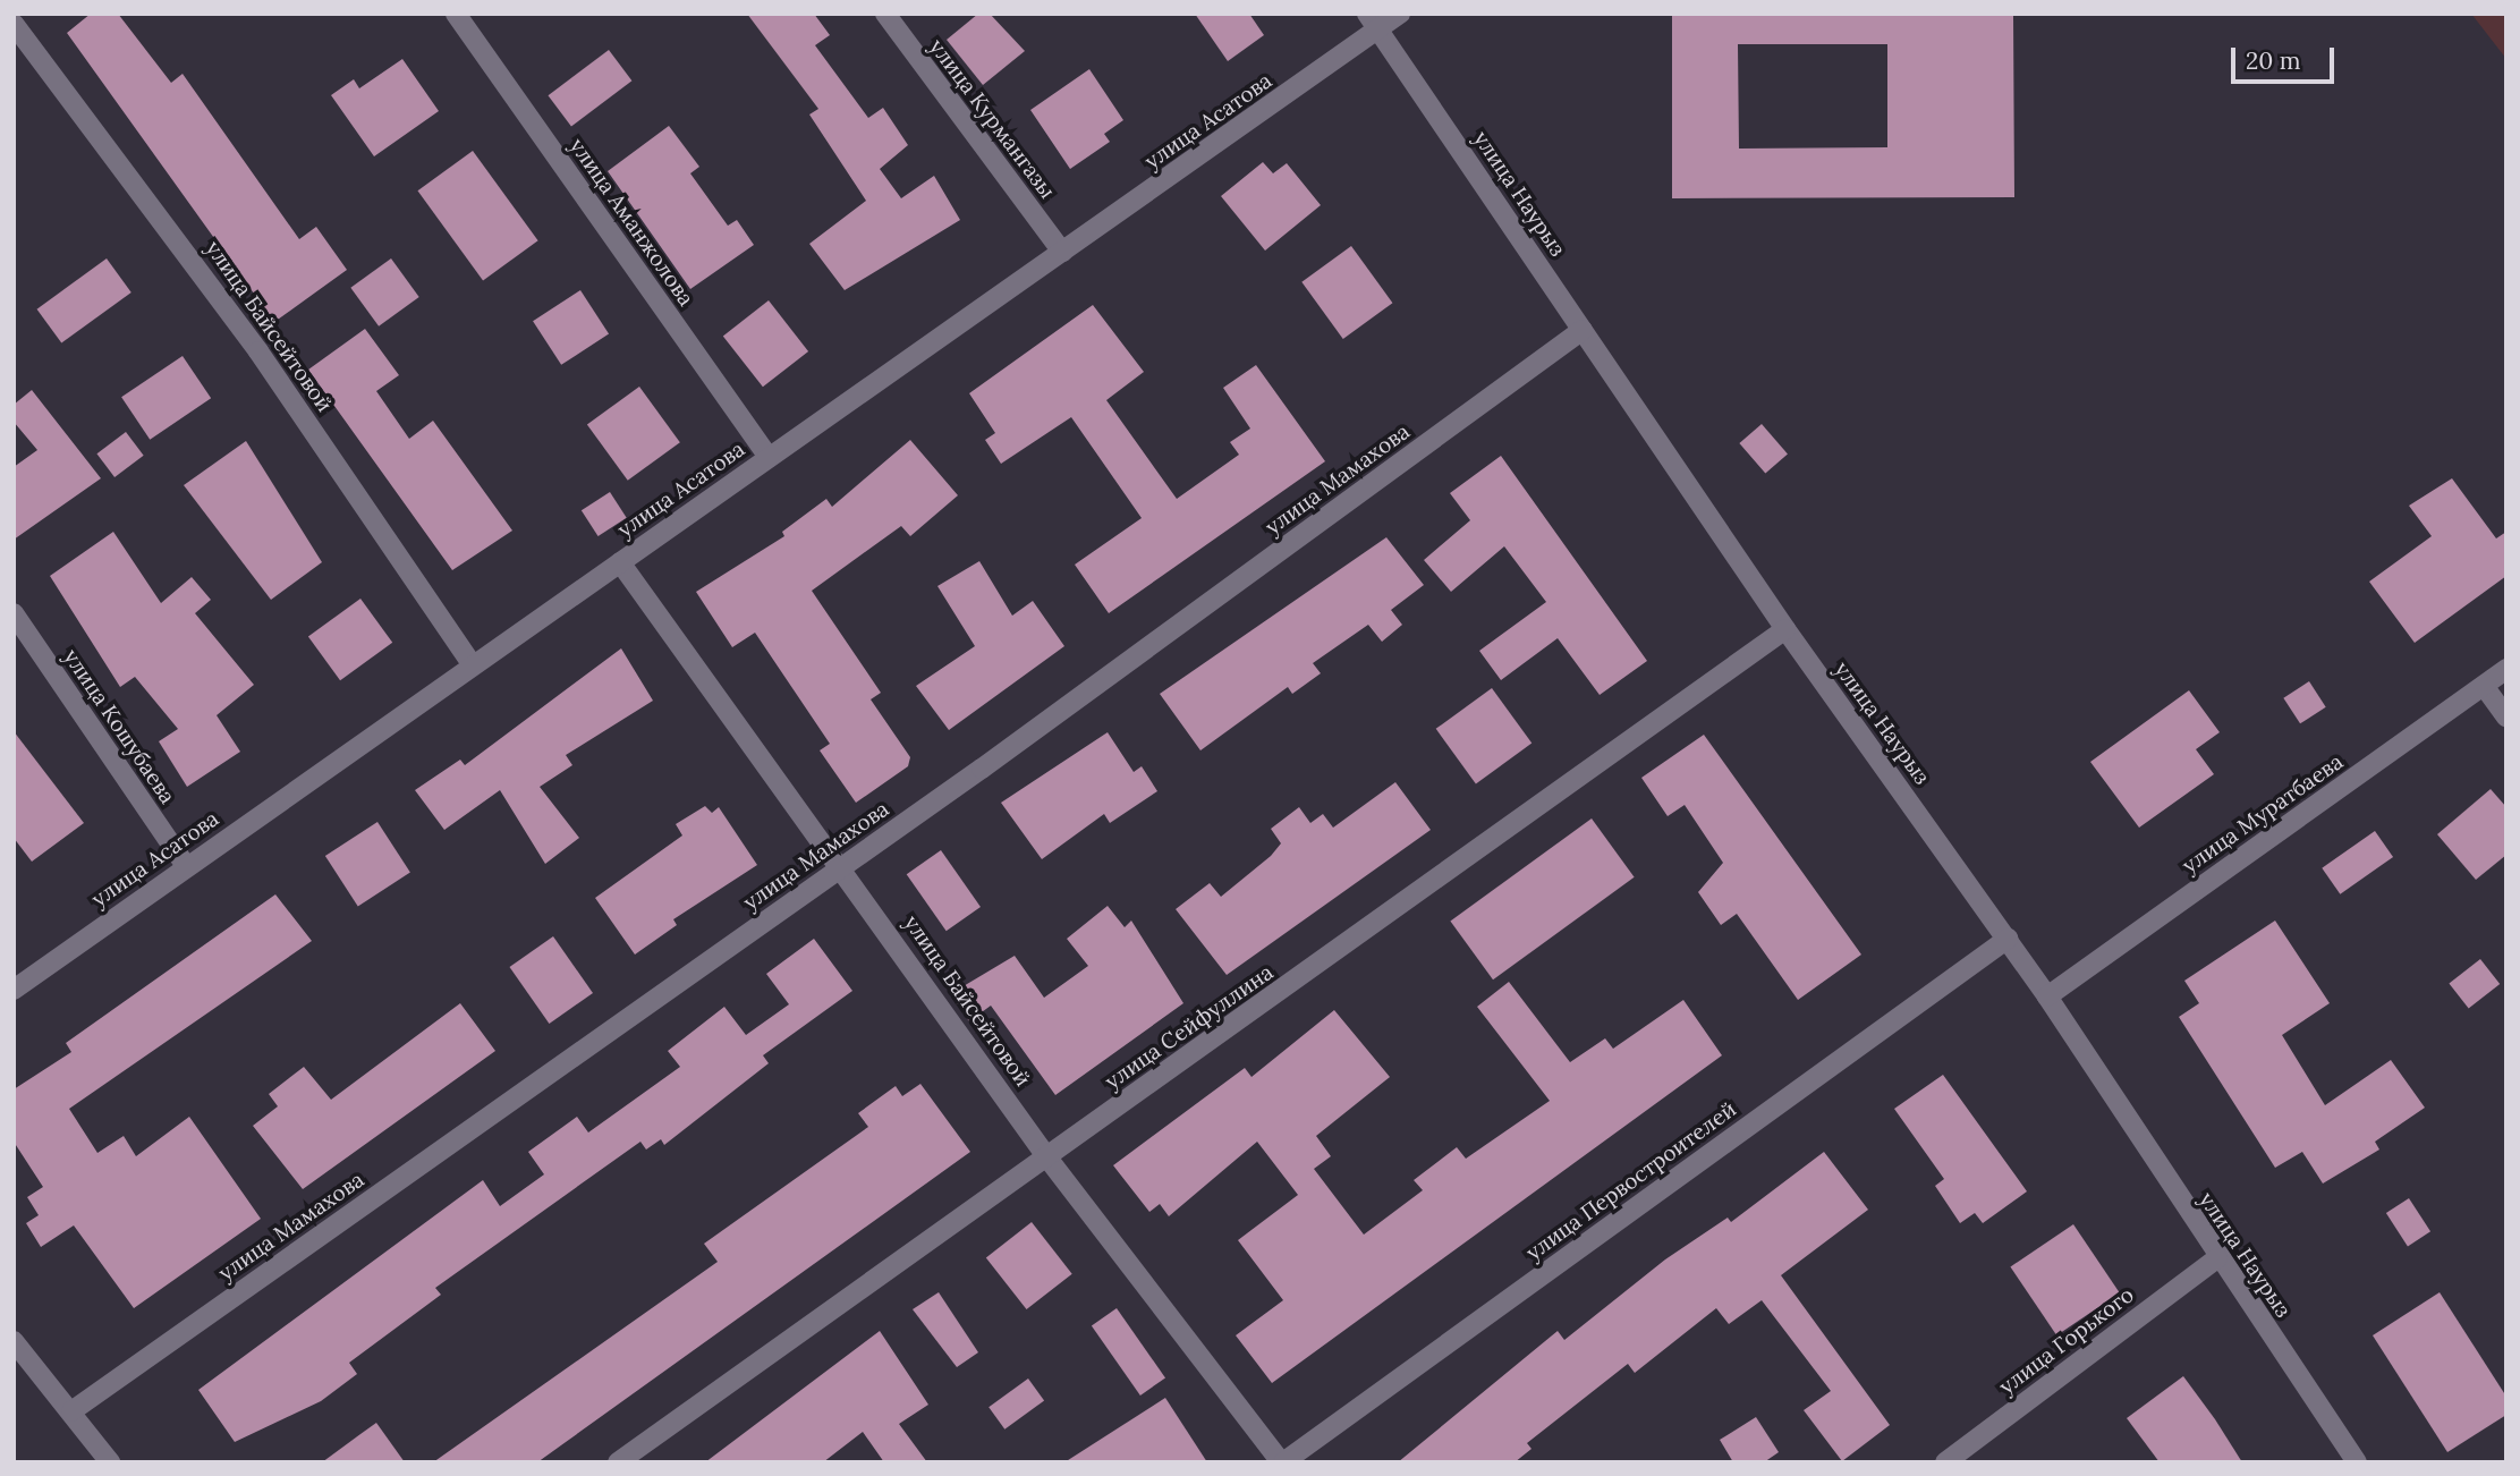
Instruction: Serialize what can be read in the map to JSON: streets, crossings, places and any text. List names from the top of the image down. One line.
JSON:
{"streets":{"street":["улица Курмангазы","улица Асатова","улица Наурыз","улица Аманжолова","улица Байсейтовой","улица Мамахова","улица Кошубаева","улица Муратбаева","улица Сейфуллина","улица Первостроителей","улица Горького"]},"crossings":[["улица Курмангазы","улица Асатова"],["улица Асатова","улица Наурыз"],["улица Асатова","улица Аманжолова"],["улица Асатова","улица Байсейтовой"],["улица Асатова","улица Кошубаева"],["улица Наурыз","улица Мамахова"],["улица Наурыз","улица Муратбаева"],["улица Наурыз","улица Сейфуллина"],["улица Наурыз","улица Первостроителей"],["улица Наурыз","улица Горького"],["улица Байсейтовой","улица Мамахова"],["улица Байсейтовой","улица Сейфуллина"],["улица Байсейтовой","улица Первостроителей"]],"scale_bar":"20 m"}
